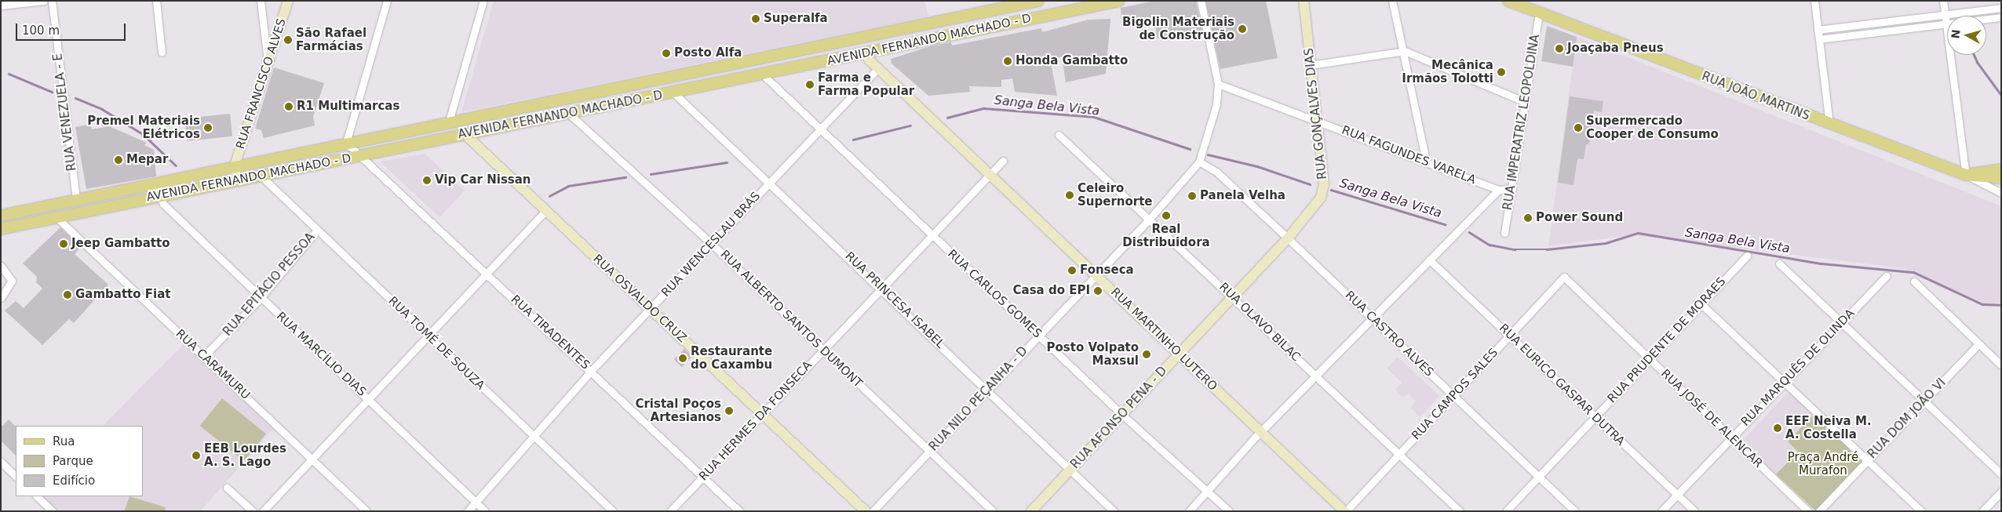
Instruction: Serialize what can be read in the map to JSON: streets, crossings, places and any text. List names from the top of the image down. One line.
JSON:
{"streets":{"main road":["AVENIDA FERNANDO MACHADO - D","RUA JOÃO MARTINS"],"street":["RUA FRANCISCO ALVES","RUA VENEZUELA - E","RUA GONÇALVES DIAS","RUA IMPERATRIZ LEOPOLDINA","RUA FAGUNDES VARELA","RUA WENCESLAU BRÁS","RUA EPITÁCIO PESSOA","RUA CARLOS GOMES","RUA OSVALDO CRUZ","RUA PRINCESA ISABEL","RUA ALBERTO SANTOS DUMONT","RUA OLAVO BILAC","RUA TIRADENTES","RUA CASTRO ALVES","RUA MARTINHO LUTERO","RUA PRUDENTE DE MORAES","RUA TOMÉ DE SOUZA","RUA MARCÍLIO DIAS","RUA CARAMURU","RUA MARQUÊS DE OLINDA","RUA EURICO GASPAR DUTRA","RUA CAMPOS SALES","RUA NILO PEÇANHA - D","RUA AFONSO PENA - D","RUA JOSÉ DE ALENCAR","RUA DOM JOÃO VI","RUA HERMES DA FONSECA"]},"crossings":[["AVENIDA FERNANDO MACHADO - D","RUA FRANCISCO ALVES"],["AVENIDA FERNANDO MACHADO - D","RUA VENEZUELA - E"],["AVENIDA FERNANDO MACHADO - D","RUA CARLOS GOMES"],["AVENIDA FERNANDO MACHADO - D","RUA OSVALDO CRUZ"],["AVENIDA FERNANDO MACHADO - D","RUA PRINCESA ISABEL"],["AVENIDA FERNANDO MACHADO - D","RUA ALBERTO SANTOS DUMONT"],["AVENIDA FERNANDO MACHADO - D","RUA TIRADENTES"],["AVENIDA FERNANDO MACHADO - D","RUA MARTINHO LUTERO"],["AVENIDA FERNANDO MACHADO - D","RUA TOMÉ DE SOUZA"],["AVENIDA FERNANDO MACHADO - D","RUA MARCÍLIO DIAS"],["AVENIDA FERNANDO MACHADO - D","RUA CARAMURU"],["RUA JOÃO MARTINS","RUA IMPERATRIZ LEOPOLDINA"],["RUA GONÇALVES DIAS","RUA FAGUNDES VARELA"],["RUA GONÇALVES DIAS","RUA CASTRO ALVES"],["RUA GONÇALVES DIAS","RUA AFONSO PENA - D"],["RUA IMPERATRIZ LEOPOLDINA","RUA FAGUNDES VARELA"],["RUA WENCESLAU BRÁS","RUA CARLOS GOMES"],["RUA WENCESLAU BRÁS","RUA OSVALDO CRUZ"],["RUA WENCESLAU BRÁS","RUA PRINCESA ISABEL"],["RUA WENCESLAU BRÁS","RUA ALBERTO SANTOS DUMONT"],["RUA WENCESLAU BRÁS","RUA TIRADENTES"],["RUA WENCESLAU BRÁS","RUA MARTINHO LUTERO"],["RUA WENCESLAU BRÁS","RUA TOMÉ DE SOUZA"],["RUA WENCESLAU BRÁS","RUA MARCÍLIO DIAS"],["RUA EPITÁCIO PESSOA","RUA TOMÉ DE SOUZA"],["RUA EPITÁCIO PESSOA","RUA MARCÍLIO DIAS"],["RUA EPITÁCIO PESSOA","RUA CARAMURU"],["RUA CARLOS GOMES","RUA NILO PEÇANHA - D"],["RUA CARLOS GOMES","RUA AFONSO PENA - D"],["RUA CARLOS GOMES","RUA HERMES DA FONSECA"],["RUA OSVALDO CRUZ","RUA HERMES DA FONSECA"],["RUA PRINCESA ISABEL","RUA NILO PEÇANHA - D"],["RUA PRINCESA ISABEL","RUA AFONSO PENA - D"],["RUA PRINCESA ISABEL","RUA HERMES DA FONSECA"],["RUA ALBERTO SANTOS DUMONT","RUA NILO PEÇANHA - D"],["RUA ALBERTO SANTOS DUMONT","RUA HERMES DA FONSECA"],["RUA OLAVO BILAC","RUA CAMPOS SALES"],["RUA OLAVO BILAC","RUA NILO PEÇANHA - D"],["RUA OLAVO BILAC","RUA AFONSO PENA - D"],["RUA TIRADENTES","RUA HERMES DA FONSECA"],["RUA CASTRO ALVES","RUA PRUDENTE DE MORAES"],["RUA CASTRO ALVES","RUA CAMPOS SALES"],["RUA CASTRO ALVES","RUA NILO PEÇANHA - D"],["RUA CASTRO ALVES","RUA AFONSO PENA - D"],["RUA MARTINHO LUTERO","RUA CAMPOS SALES"],["RUA MARTINHO LUTERO","RUA NILO PEÇANHA - D"],["RUA MARTINHO LUTERO","RUA AFONSO PENA - D"],["RUA MARTINHO LUTERO","RUA HERMES DA FONSECA"],["RUA PRUDENTE DE MORAES","RUA EURICO GASPAR DUTRA"],["RUA PRUDENTE DE MORAES","RUA JOSÉ DE ALENCAR"],["RUA MARQUÊS DE OLINDA","RUA EURICO GASPAR DUTRA"],["RUA MARQUÊS DE OLINDA","RUA JOSÉ DE ALENCAR"],["RUA EURICO GASPAR DUTRA","RUA CAMPOS SALES"],["RUA CAMPOS SALES","RUA JOSÉ DE ALENCAR"]],"water":["Sanga Bela Vista"],"parks":["Praça André Murafon"],"places":["Superalfa","Bigolin Materiais de Construção","São Rafael Farmácias","Joaçaba Pneus","Posto Alfa","Honda Gambatto","Mecânica Irmãos Tolotti","Farma e Farma Popular","R1 Multimarcas","Premel Materiais Elétricos","Supermercado Cooper de Consumo","Mepar","Vip Car Nissan","Celeiro Supernorte","Panela Velha","Real Distribuidora","Power Sound","Jeep Gambatto","Fonseca","Casa do EPI","Gambatto Fiat","Posto Volpato Maxsul","Restaurante do Caxambu","Cristal Poços Artesianos","EEF Neiva M. A. Costella","EEB Lourdes A. S. Lago"],"legend":["Rua","Parque","Edifício"],"scale_bar":"100 m","north":"left"}
